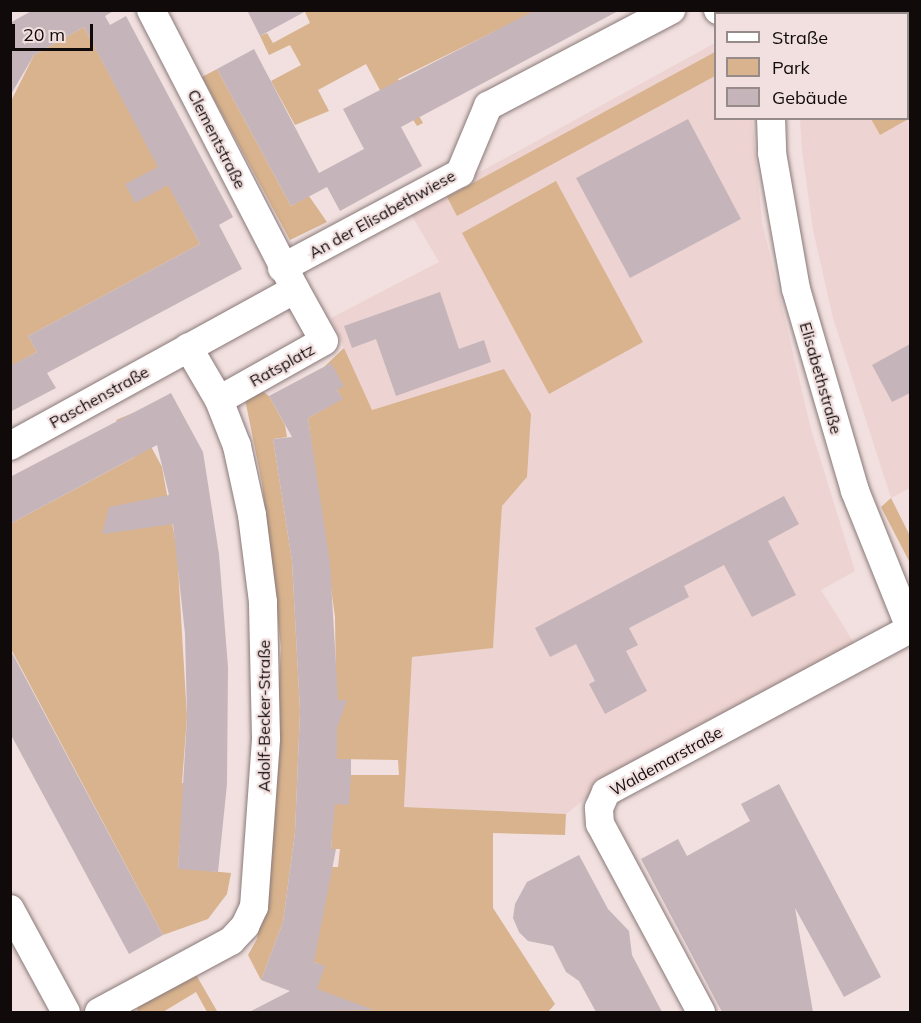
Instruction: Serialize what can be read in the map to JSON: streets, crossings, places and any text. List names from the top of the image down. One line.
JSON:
{"streets":{"street":["Clementstraße","An der Elisabethwiese","Ratsplatz","Elisabethstraße","Paschenstraße","Adolf-Becker-Straße","Waldemarstraße"]},"crossings":[["Clementstraße","An der Elisabethwiese"],["Clementstraße","Ratsplatz"],["An der Elisabethwiese","Ratsplatz"],["Ratsplatz","Adolf-Becker-Straße"],["Elisabethstraße","Waldemarstraße"],["Paschenstraße","Adolf-Becker-Straße"]],"legend":["Straße","Park","Gebäude"],"scale_bar":"20 m"}
